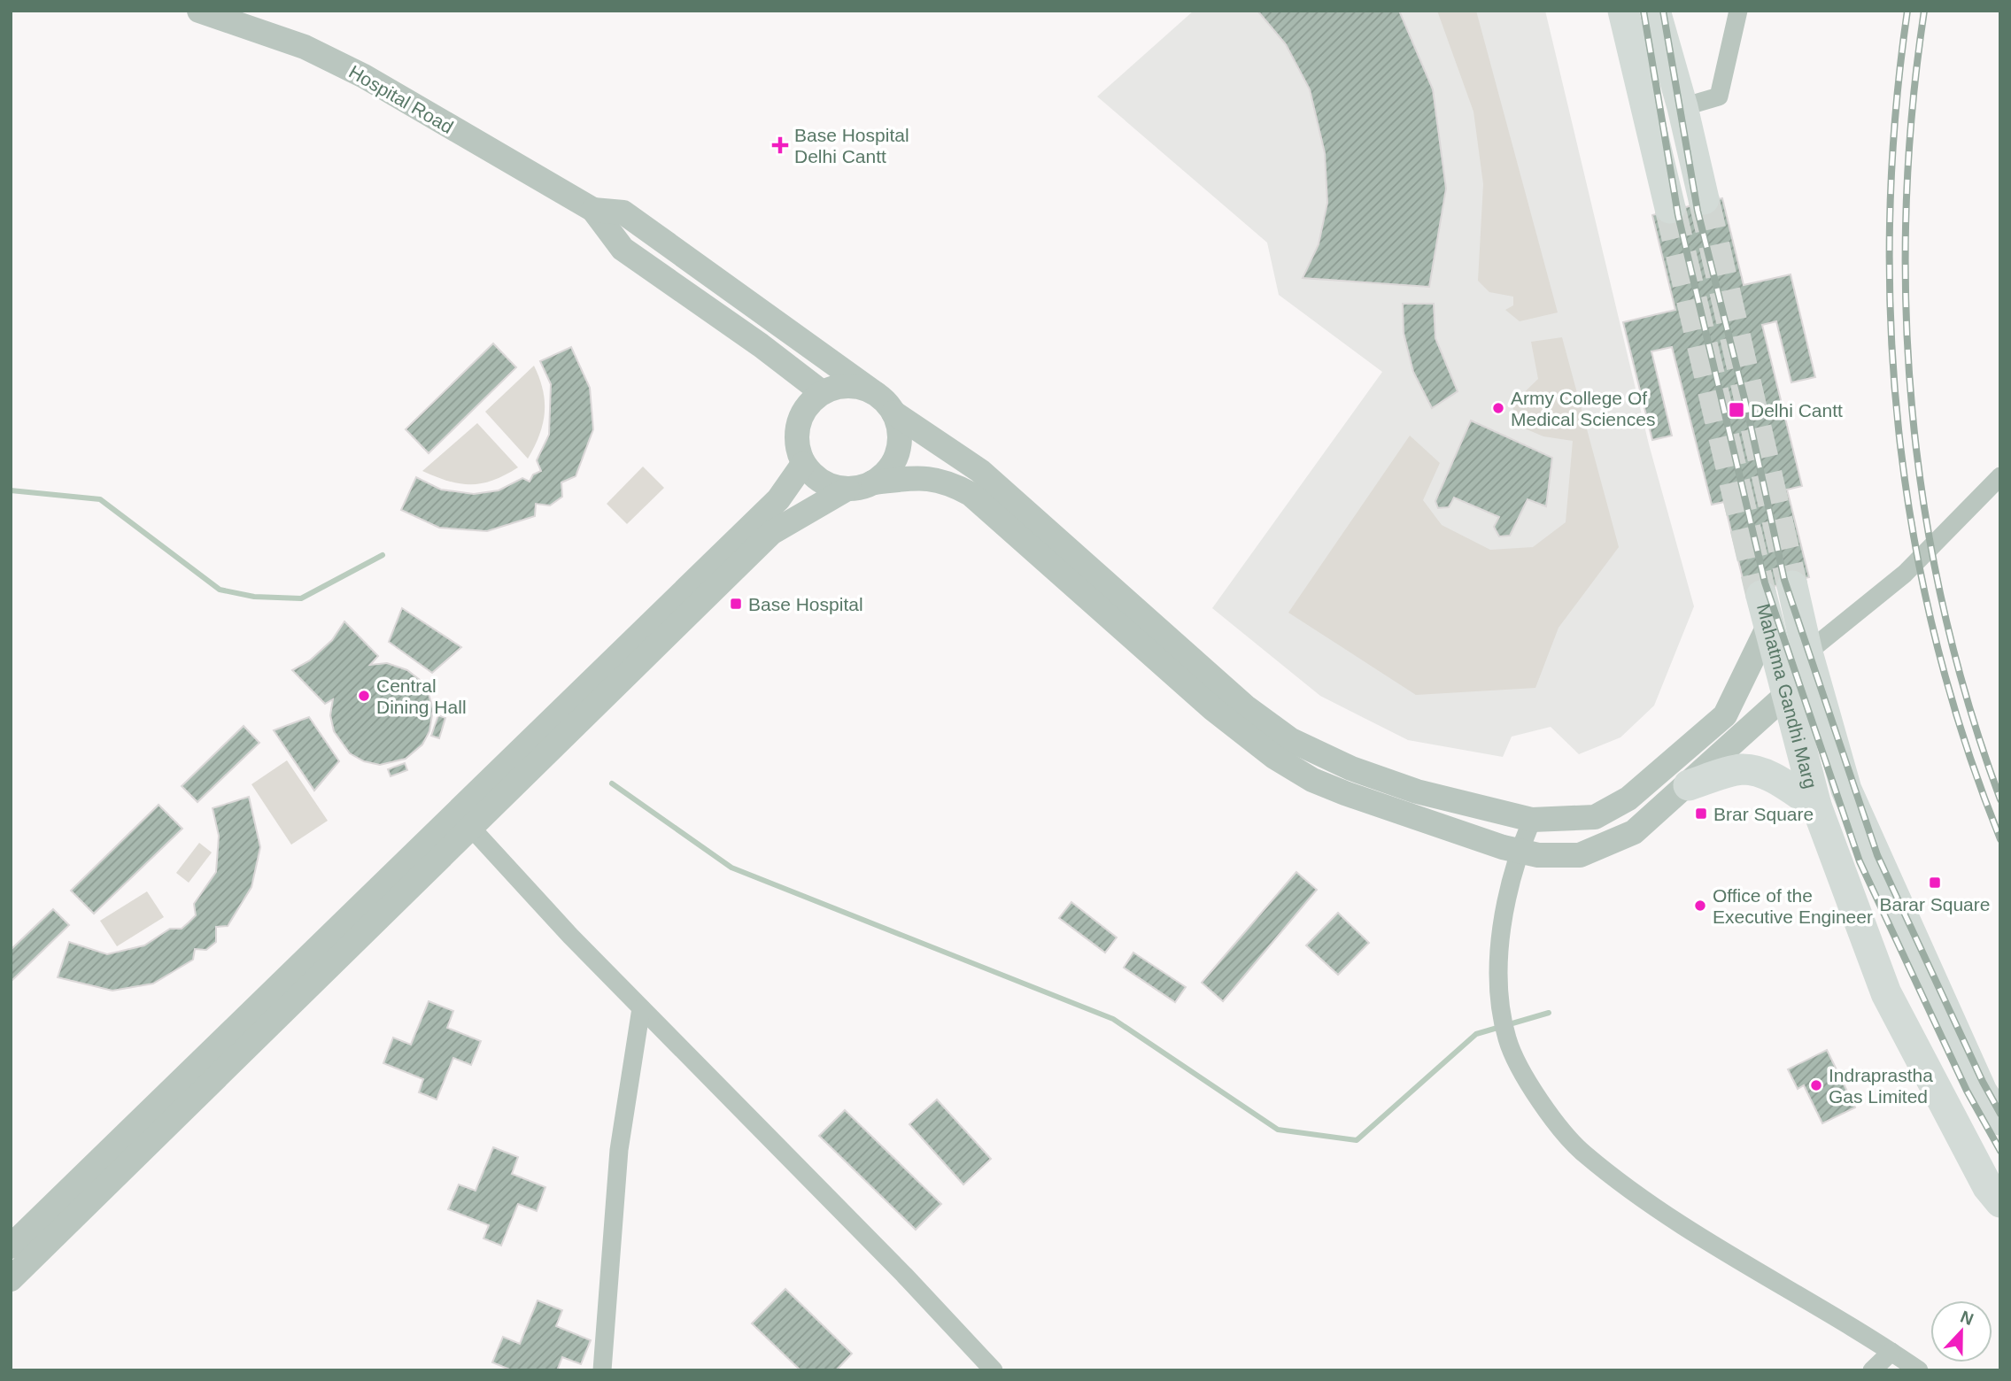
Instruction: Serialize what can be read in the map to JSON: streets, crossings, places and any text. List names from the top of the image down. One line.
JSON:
{"streets":{"main road":["Mahatma Gandhi Marg"],"street":["Hospital Road"]},"places":{"health":["Base Hospital Delhi Cantt"],"other":["Army College Of Medical Sciences","Central Dining Hall","Office of the Executive Engineer","Indraprastha Gas Limited"],"transit":["Delhi Cantt","Base Hospital","Brar Square","Barar Square"]},"north":"top"}
